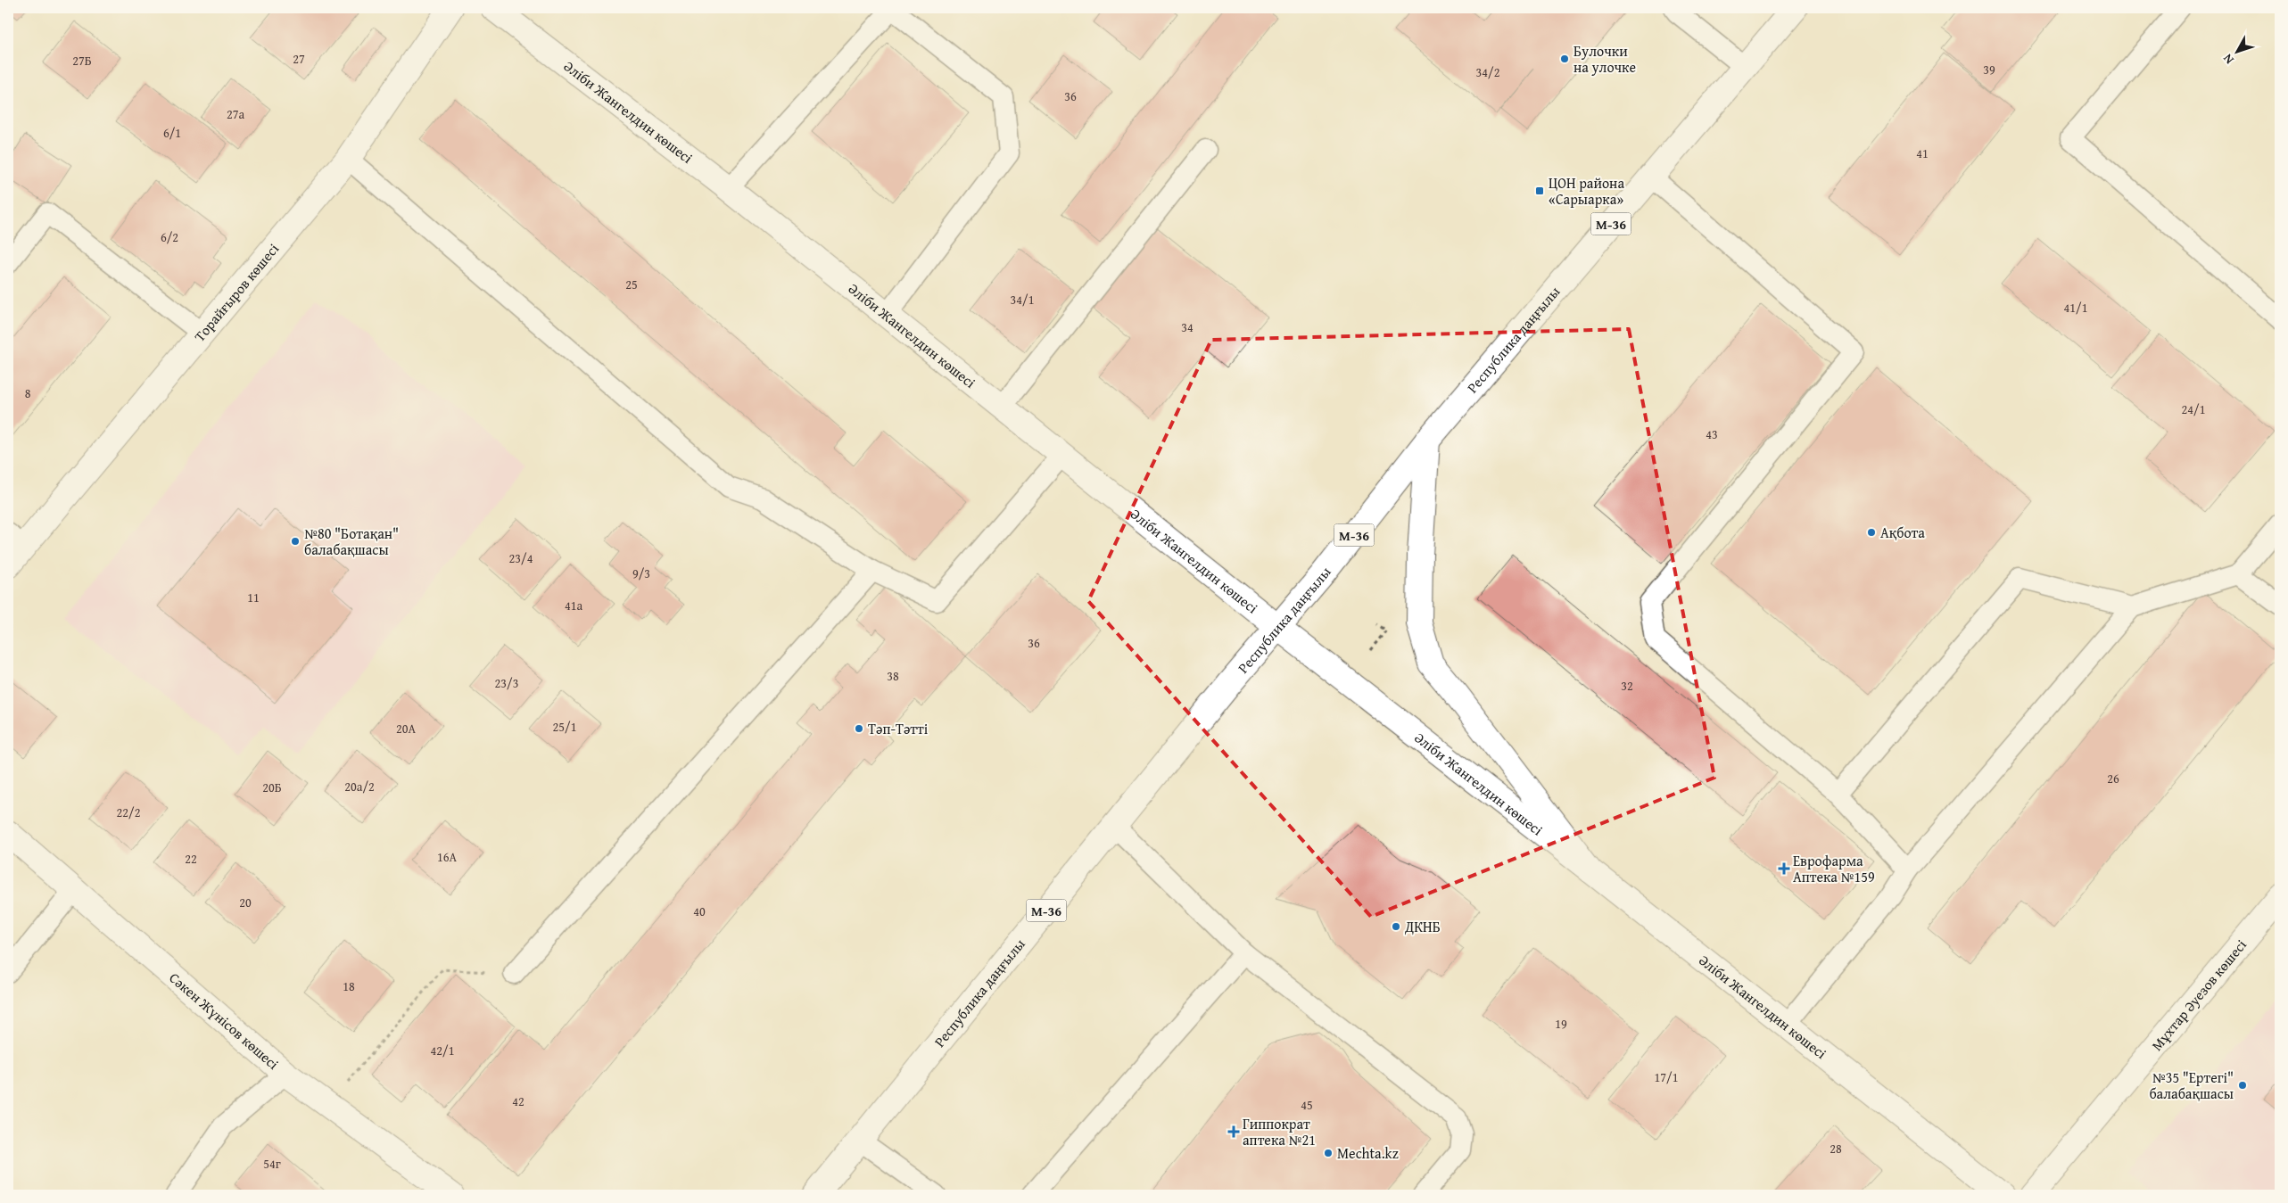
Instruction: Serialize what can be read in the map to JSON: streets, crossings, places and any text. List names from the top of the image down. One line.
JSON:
{"streets":{"street":["Әліби Жангелдин көшесі","M-36","Торайғыров көшесі","Республика даңғылы","Мұхтар Әуезов көшесі","Сәкен Жүнісов көшесі"]},"crossings":[["Әліби Жангелдин көшесі","Республика даңғылы"]],"places":{"other":["Булочки на улочке","Ақбота","№80 \"Ботақан\" балабақшасы","Тәп-Тәтті","ДКНБ","№35 \"Ертегі\" балабақшасы","Mechta.kz"],"transit":["ЦОН района «Сарыарка»"],"health":["Еврофарма Аптека №159","Гиппократ аптека №21"]},"house_numbers":["27","27Б","39","34/2","36","27а","6/1","41","6/2","25","34/1","41/1","34","8","24/1","43","23/4","9/3","11","41а","36","38","23/3","32","25/1","20А","26","20а/2","20Б","22/2","16А","22","20","40","18","19","42/1","17/1","42","45","28","54г"],"north":"bottom left"}
